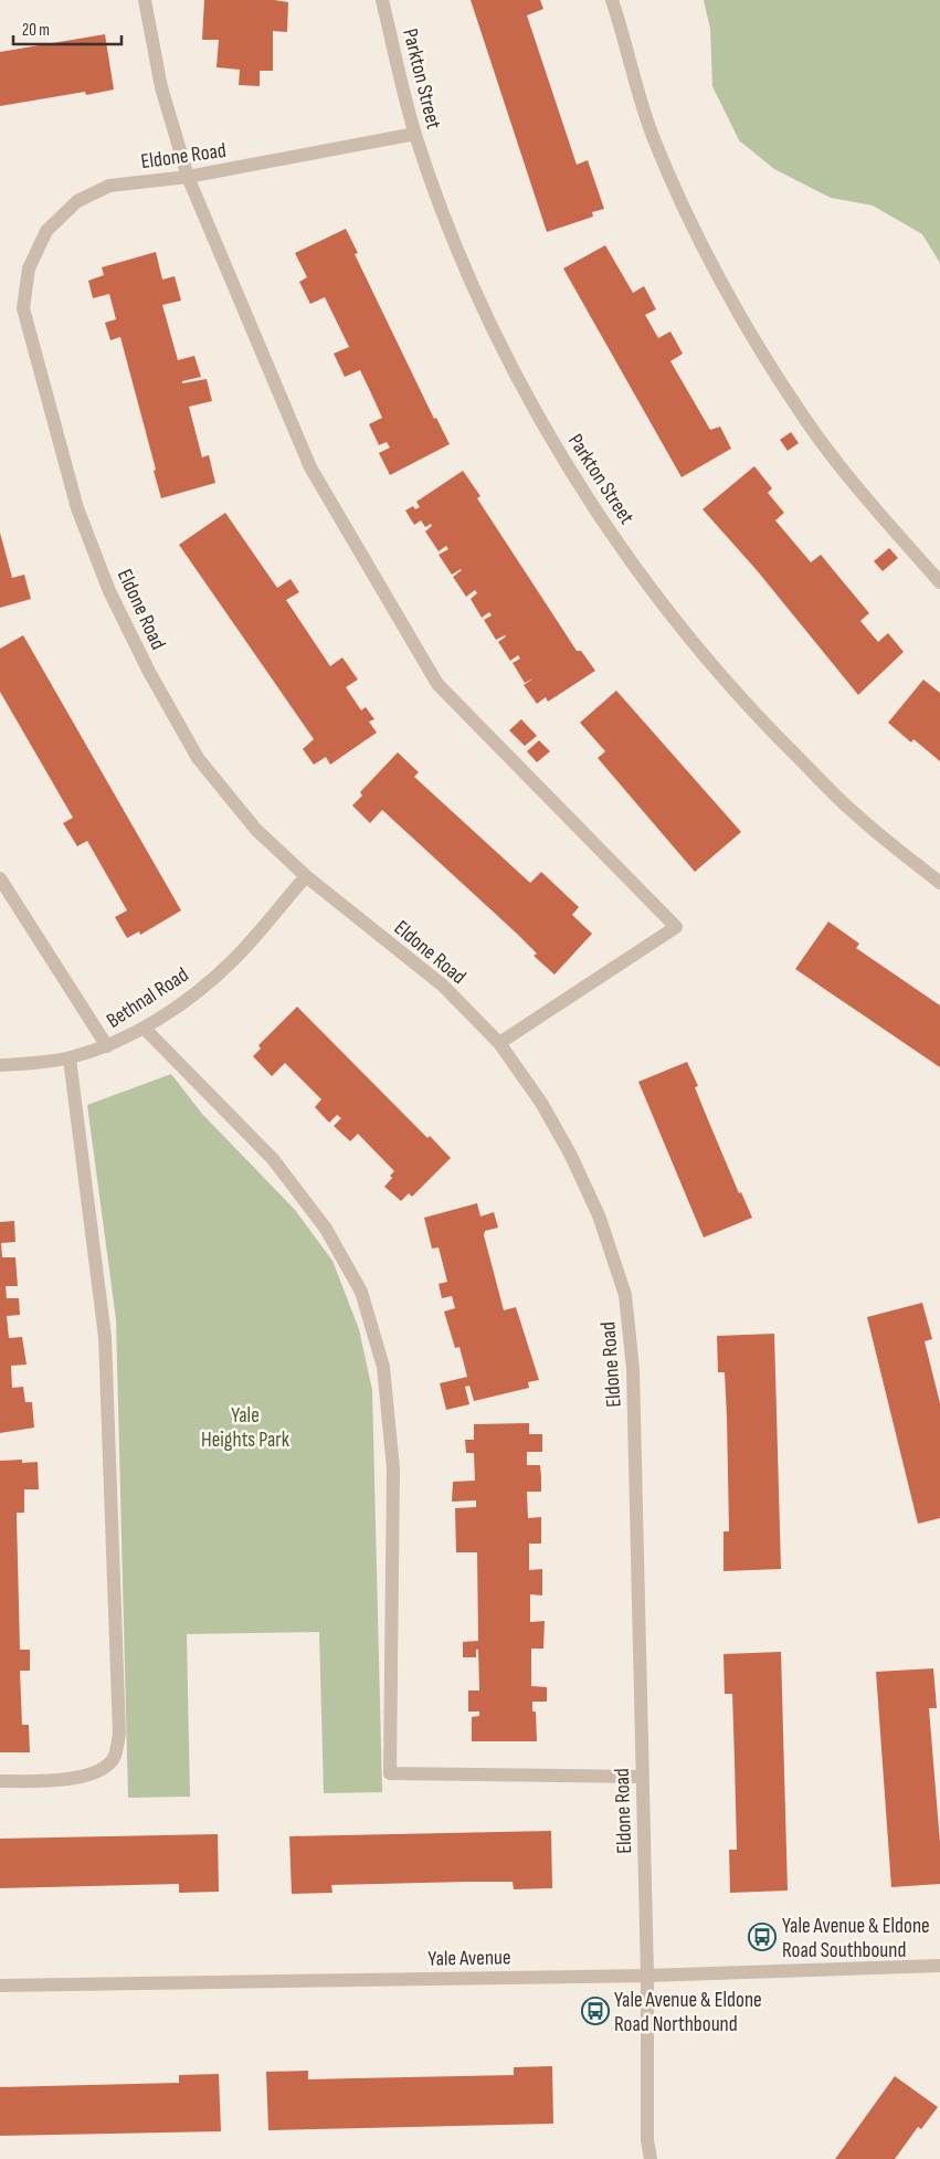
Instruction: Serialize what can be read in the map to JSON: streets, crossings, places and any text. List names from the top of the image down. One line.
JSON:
{"streets":{"street":["Parkton Street","Eldone Road","Bethnal Road","Yale Avenue"]},"crossings":[["Parkton Street","Eldone Road"],["Eldone Road","Bethnal Road"],["Eldone Road","Yale Avenue"]],"parks":["Yale Heights Park"],"places":{"bus stop":["Yale Avenue & Eldone Road Southbound","Yale Avenue & Eldone Road Northbound"]},"scale_bar":"20 m"}
